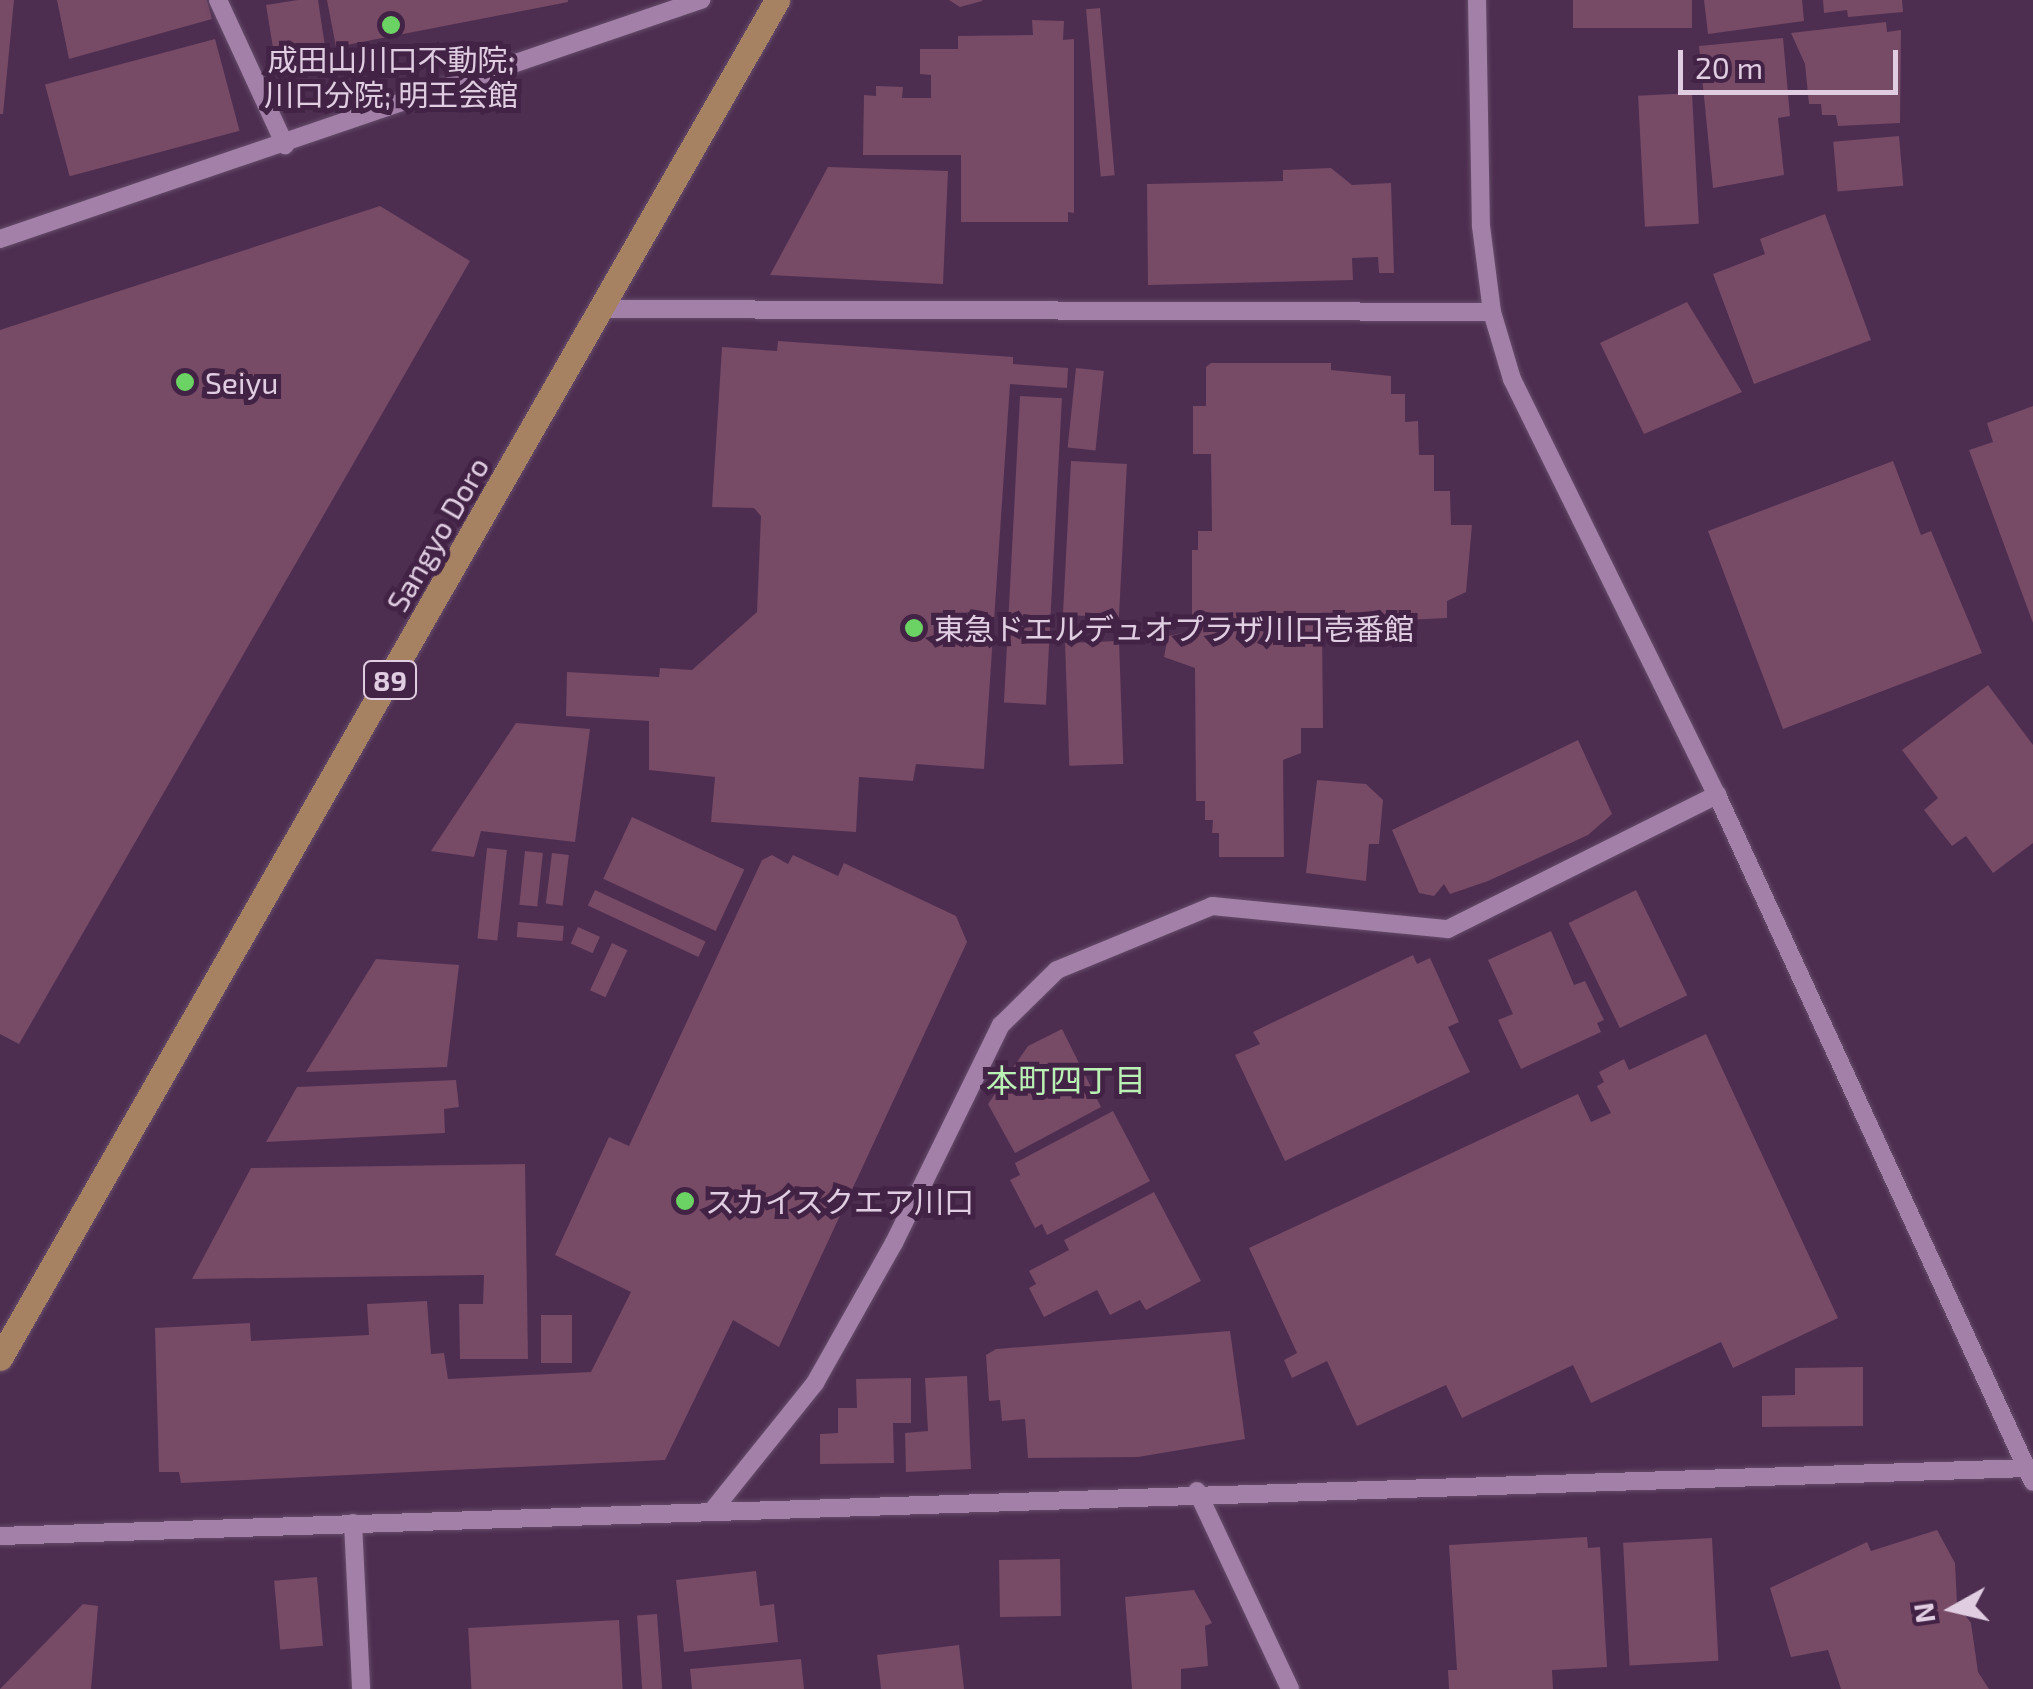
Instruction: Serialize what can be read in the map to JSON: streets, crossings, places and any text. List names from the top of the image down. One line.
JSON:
{"streets":{"main road":["Sangyo Doro","89"]},"districts":["本町四丁目"],"places":["成田山川口不動院; 川口分院; 明王会館","Seiyu","東急ドエルデュオプラザ川口壱番館","スカイスクエア川口"],"scale_bar":"20 m","north":"left"}
